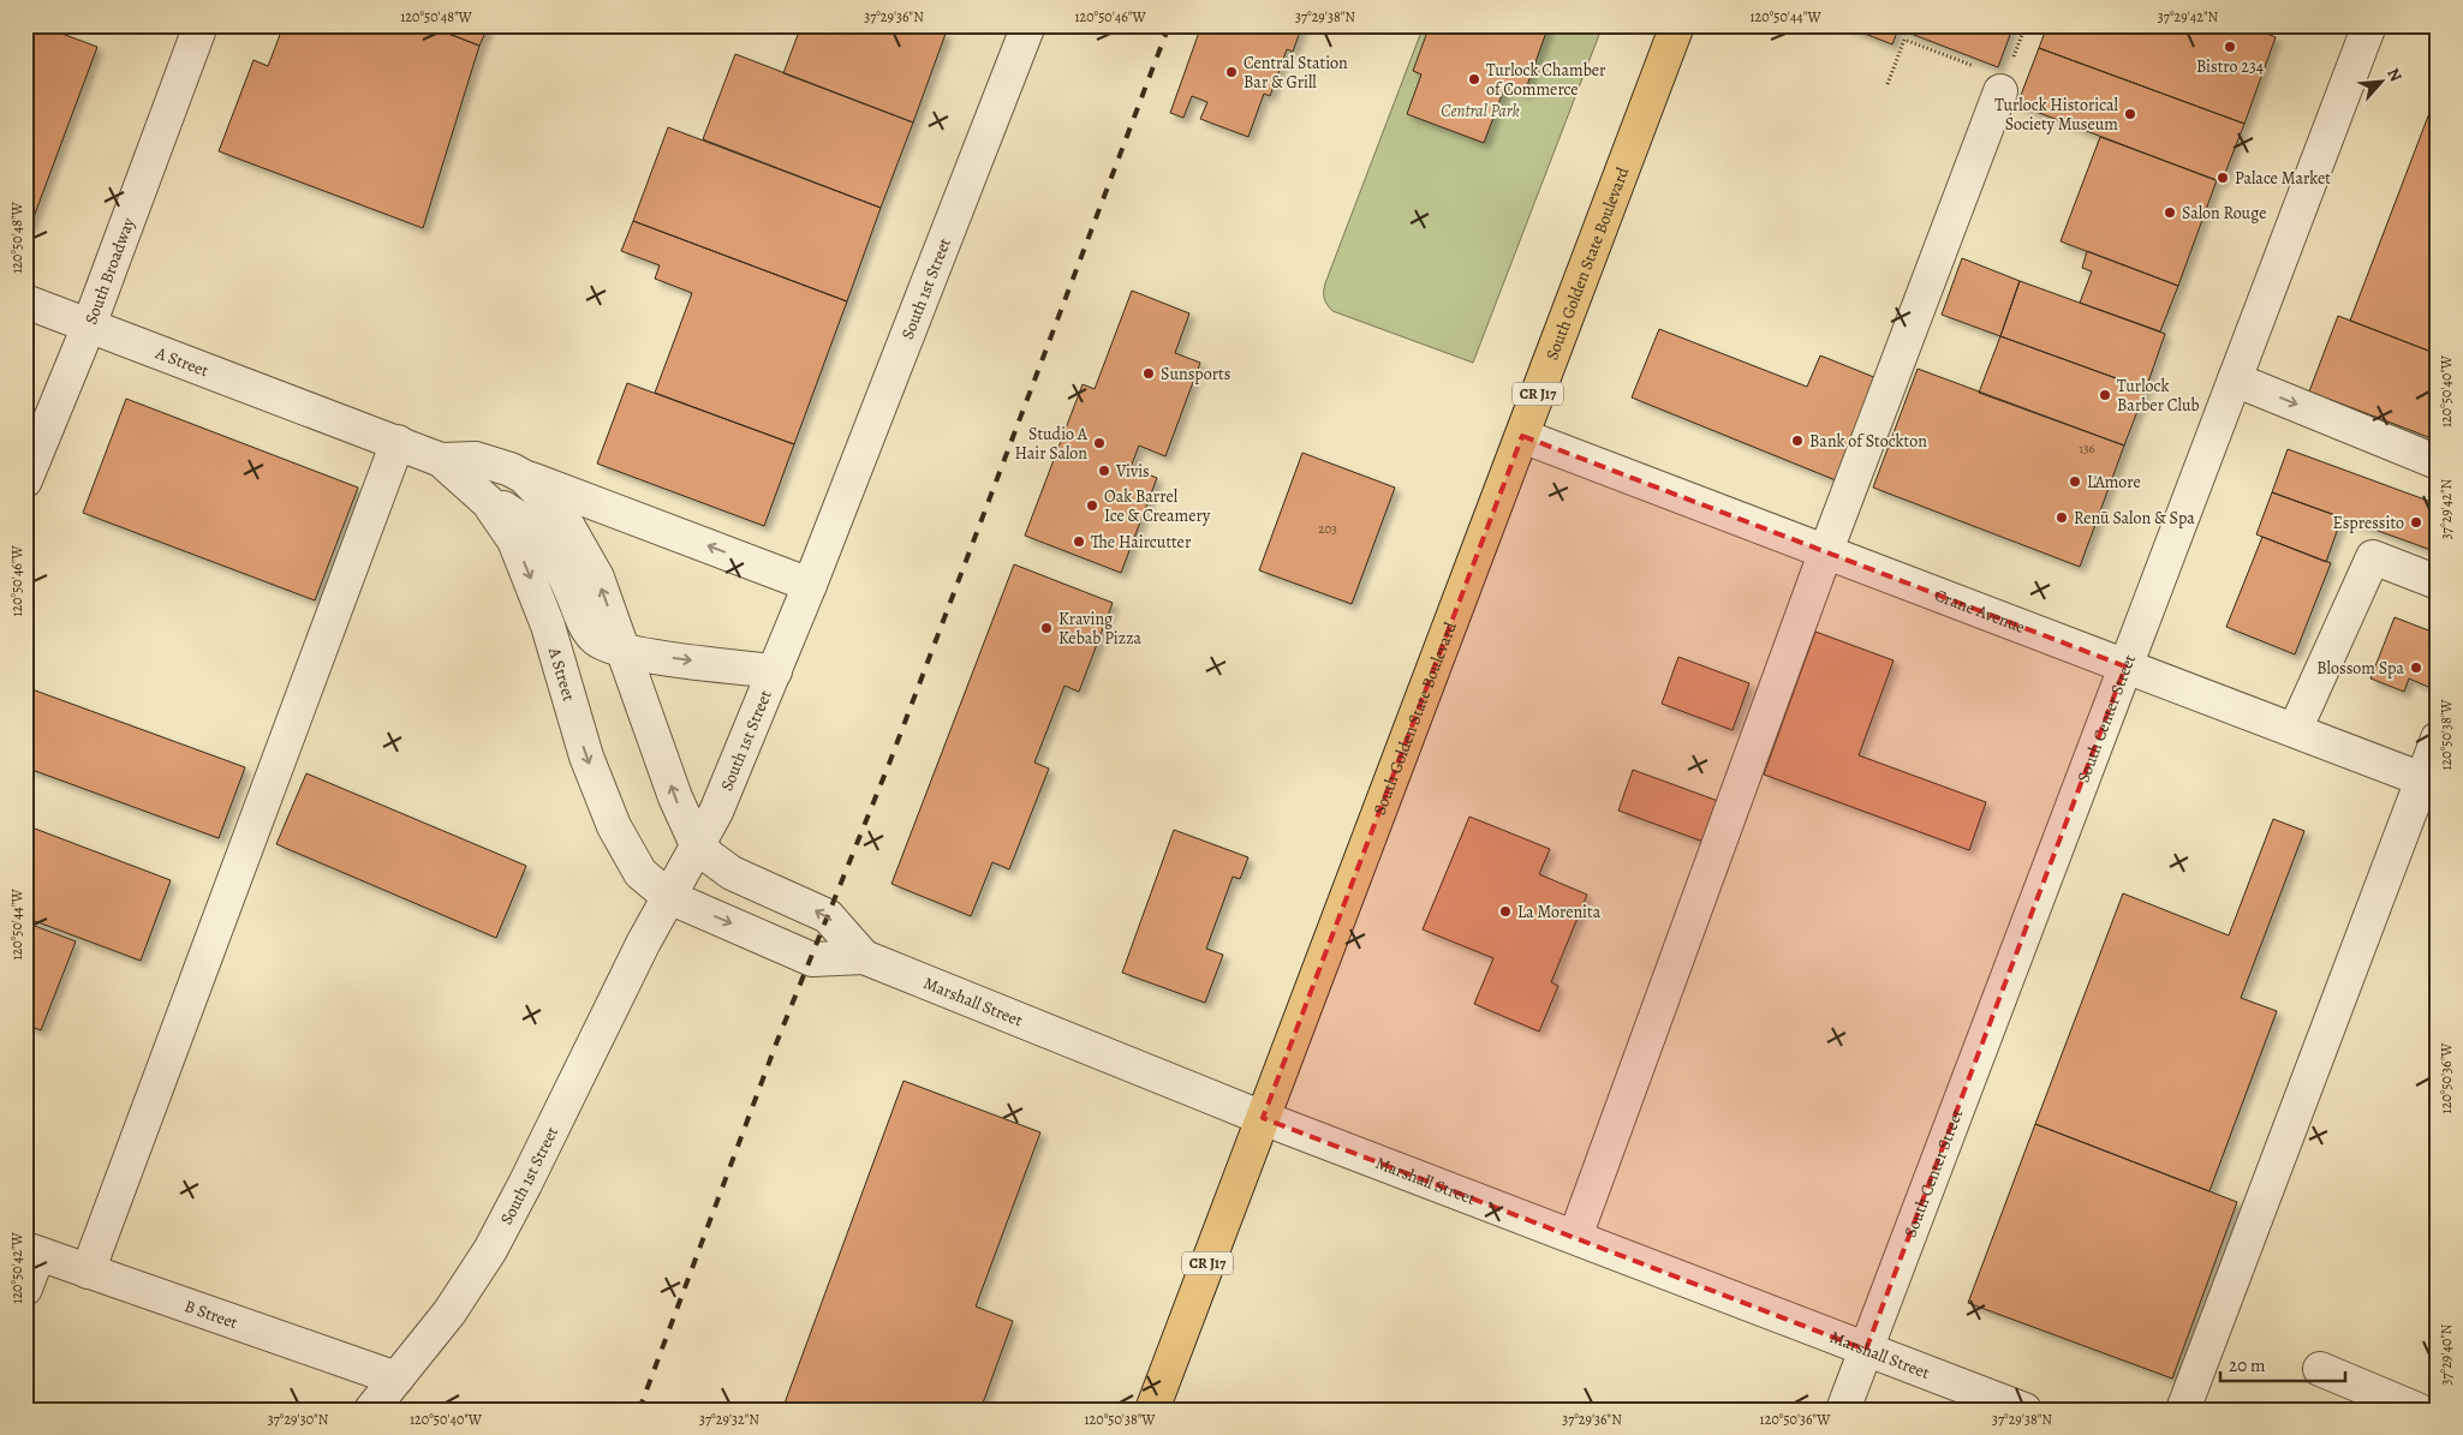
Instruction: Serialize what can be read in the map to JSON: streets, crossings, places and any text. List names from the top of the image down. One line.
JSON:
{"streets":{"main road":["South Golden State Boulevard","CR J17"],"street":["South Broadway","South 1st Street","A Street","Crane Avenue","South Center Street","Marshall Street","B Street"]},"crossings":[["South Golden State Boulevard","Crane Avenue"],["South Golden State Boulevard","Marshall Street"],["South Broadway","A Street"],["South 1st Street","A Street"],["South 1st Street","Marshall Street"],["South 1st Street","B Street"],["A Street","Marshall Street"],["Crane Avenue","South Center Street"],["South Center Street","Marshall Street"]],"parks":["Central Park"],"places":["Bistro 234","Central Station Bar & Grill","Turlock Chamber of Commerce","Turlock Historical Society Museum","Palace Market","Salon Rouge","Sunsports","Turlock Barber Club","Bank of Stockton","Studio A Hair Salon","Vivis","L'Amore","Oak Barrel Ice & Creamery","Renū Salon & Spa","Espressito","The Haircutter","Kraving Kebab Pizza","Blossom Spa","La Morenita"],"house_numbers":["136","203"],"scale_bar":"20 m","north":"top right","coordinates":["120°50'48\"W","37°29'36\"N","120°50'46\"W","37°29'38\"N","120°50'44\"W","37°29'42\"N","120°50'40\"W","120°50'38\"W","120°50'36\"W","120°50'42\"W","37°29'40\"N","37°29'30\"N","37°29'32\"N"]}
